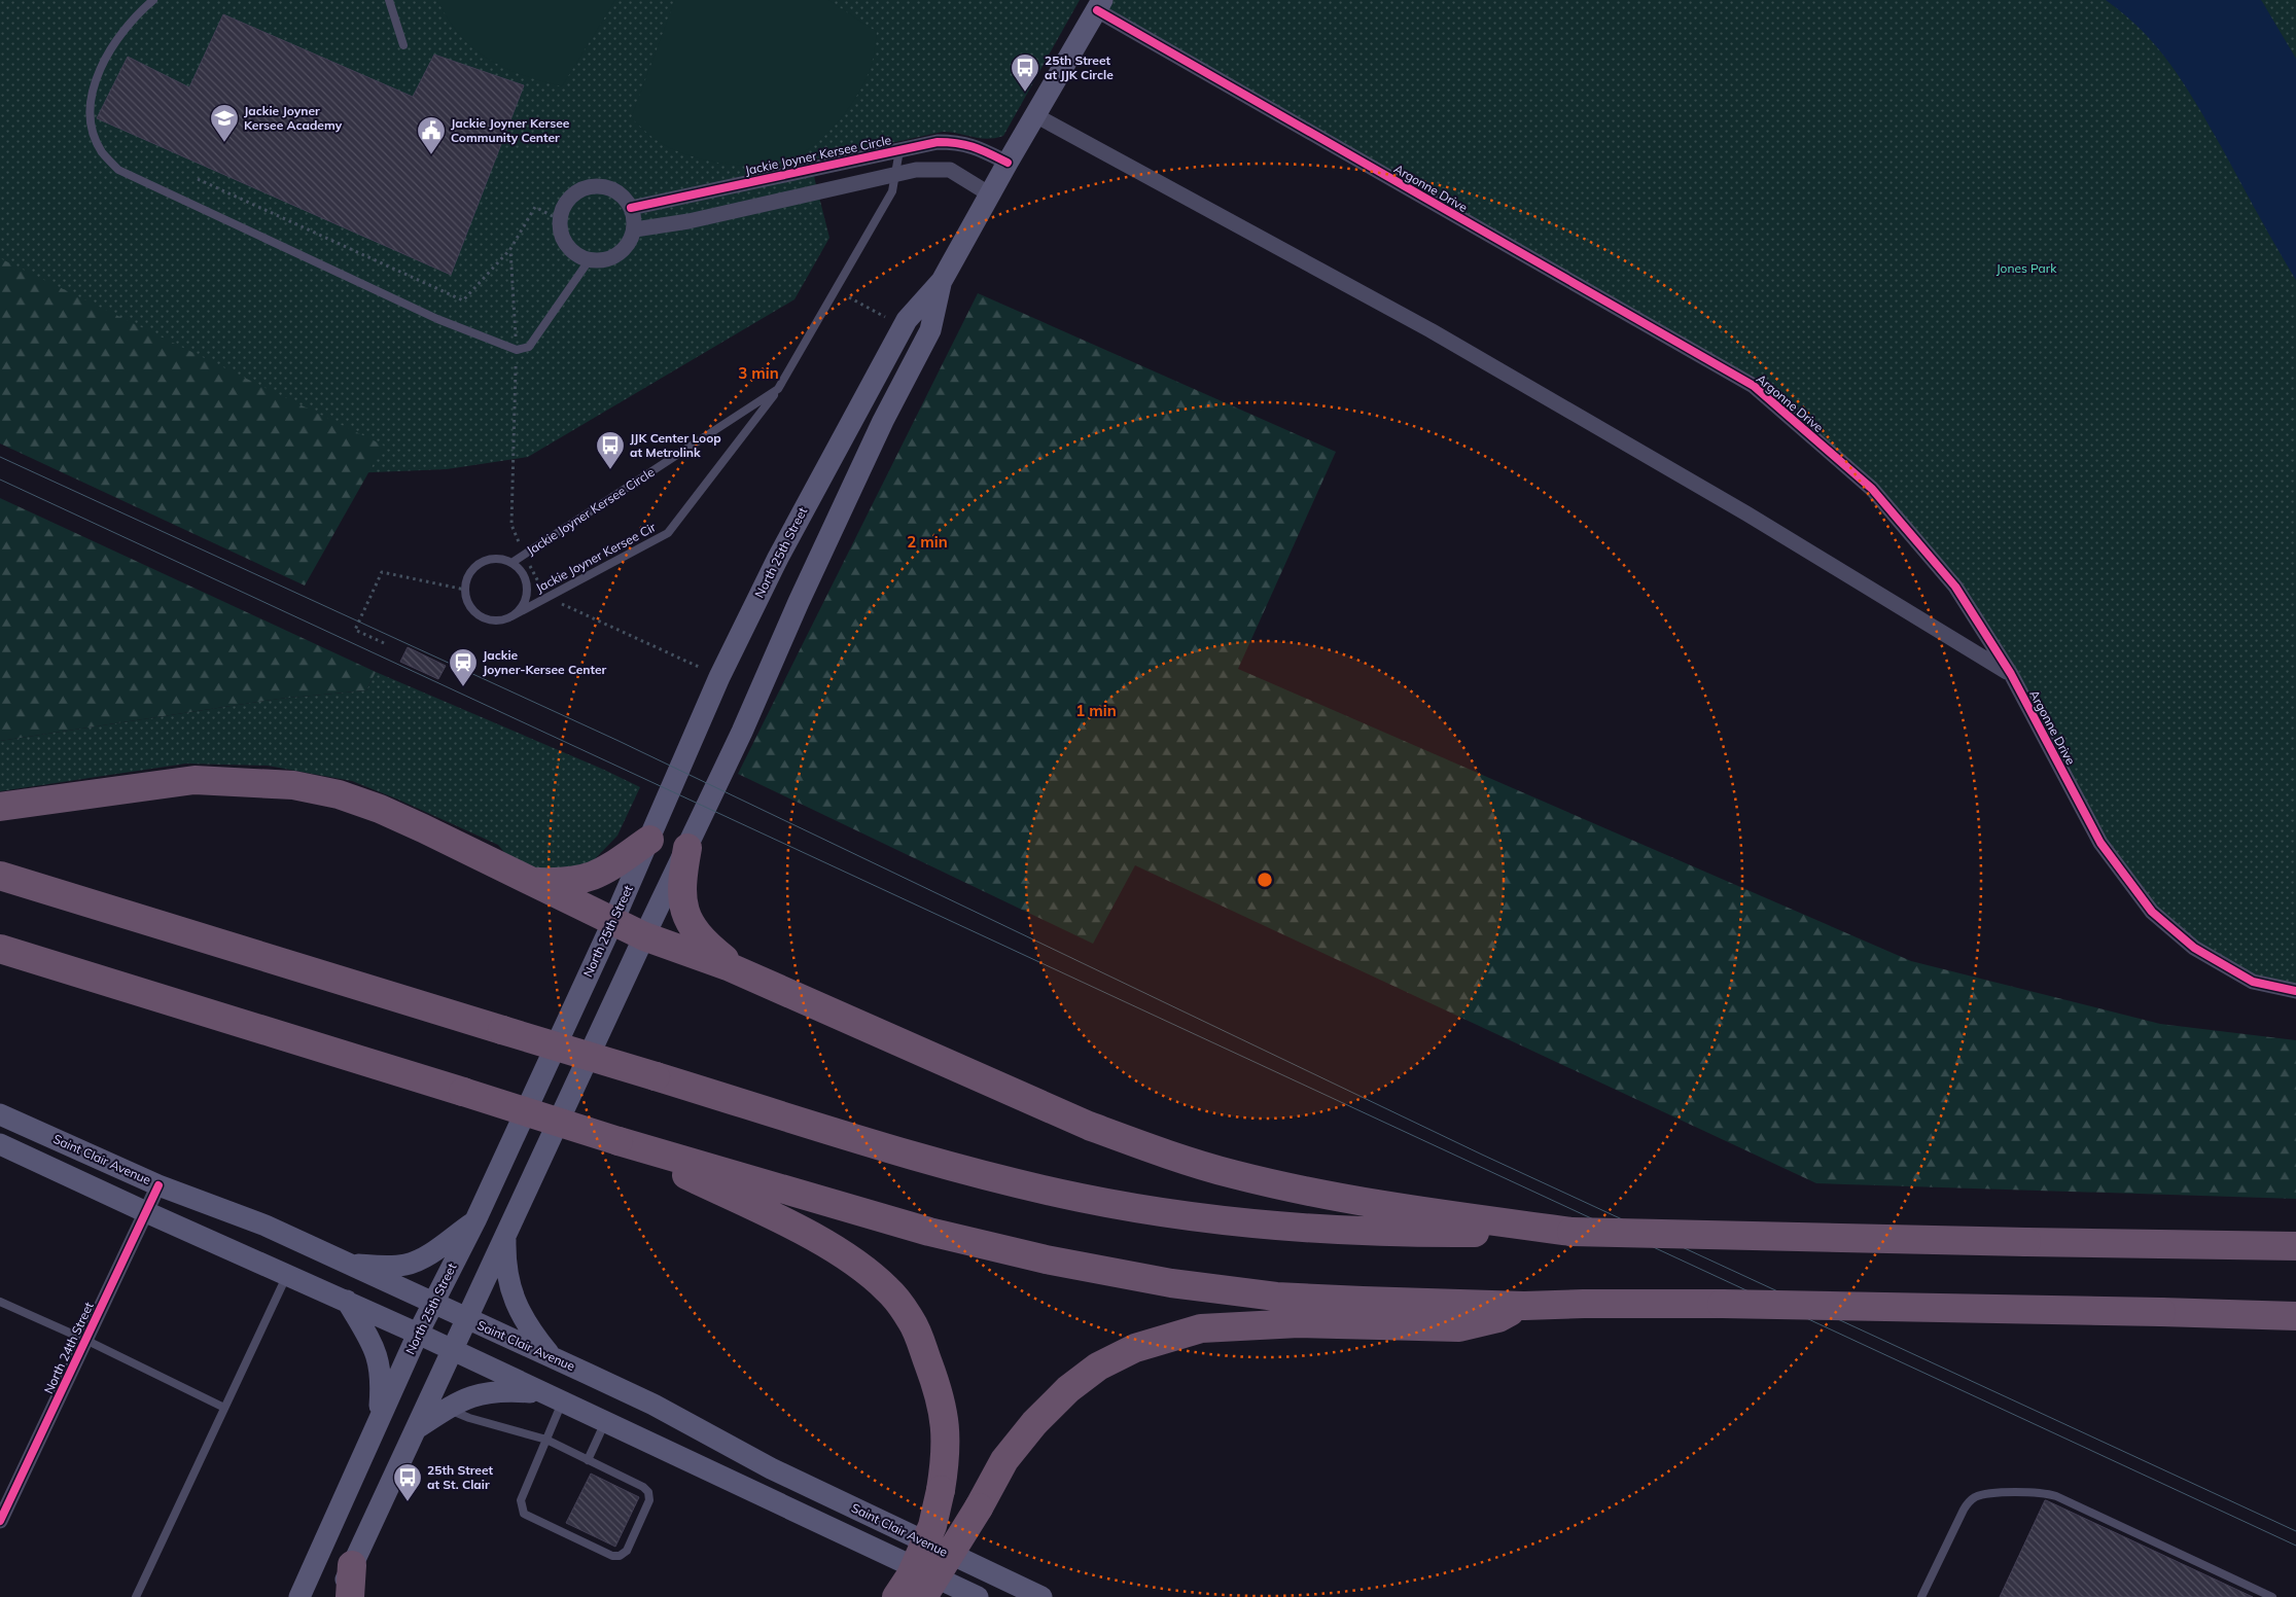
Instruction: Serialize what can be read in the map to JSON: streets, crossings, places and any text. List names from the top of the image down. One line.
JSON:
{"streets":{"main road":["North 25th Street","Saint Clair Avenue"],"street":["Jackie Joyner Kersee Circle","Argonne Drive","North 24th Street"],"lane":["Jackie Joyner Kersee Cir"]},"crossings":[["Jackie Joyner Kersee Circle","North 25th Street"],["Jackie Joyner Kersee Circle","Jackie Joyner Kersee Cir"],["Argonne Drive","North 25th Street"],["North 25th Street","Saint Clair Avenue"],["Saint Clair Avenue","North 24th Street"]],"parks":["Jones Park"],"places":{"bus stop":["25th Street at JJK Circle","JJK Center Loop at Metrolink","25th Street at St. Clair"],"school or university":["Jackie Joyner Kersee Academy"],"public building":["Jackie Joyner Kersee Community Center"],"station":["Jackie Joyner-Kersee Center"]},"rings":["3 min","2 min","1 min"]}
